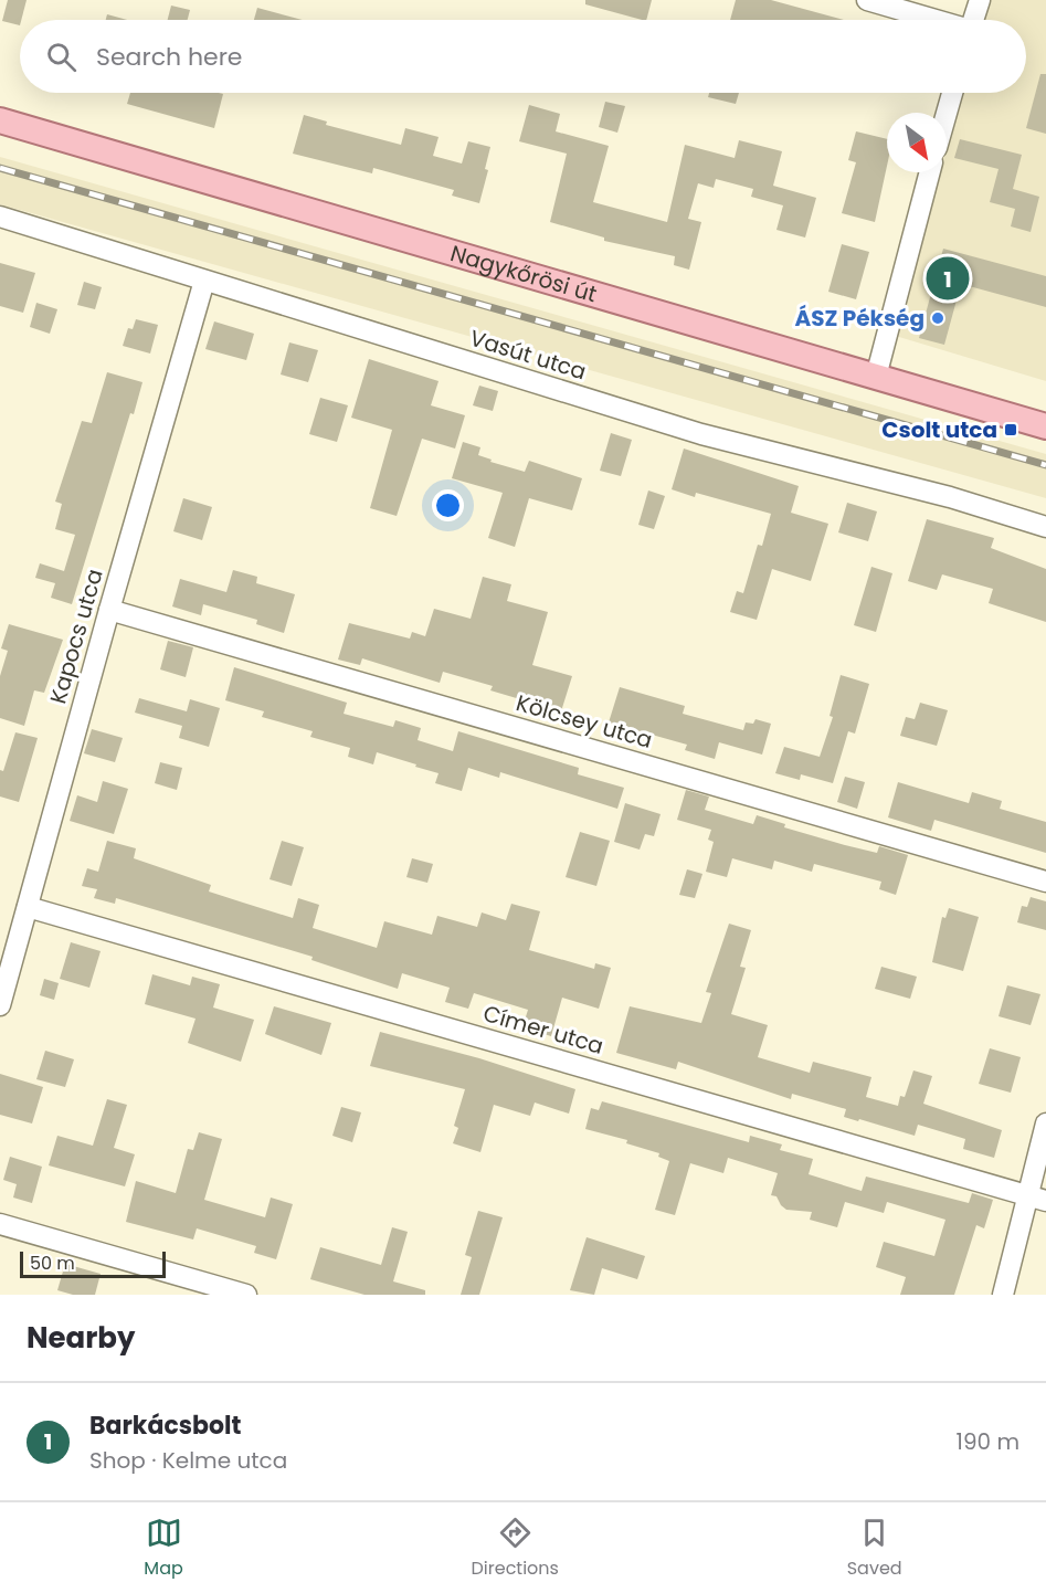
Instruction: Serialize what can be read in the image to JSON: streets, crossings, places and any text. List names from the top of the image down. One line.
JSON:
{"streets":{"main road":["Nagykőrösi út"],"street":["Vasút utca","Kapocs utca","Kölcsey utca","Címer utca"]},"crossings":[["Vasút utca","Kapocs utca"],["Kapocs utca","Kölcsey utca"],["Kapocs utca","Címer utca"]],"places":{"other":["ÁSZ Pékség"],"transit":["Csolt utca"]},"scale_bar":"50 m","north":"bottom right","page":{"search":"Search here","pins":"1","scale":"50 m","heading":"Nearby","list":[{"mark":"1","name":"Barkácsbolt","note":"Shop · Kelme utca","value":"190 m"}],"nav":["Map","Directions","Saved"]}}
